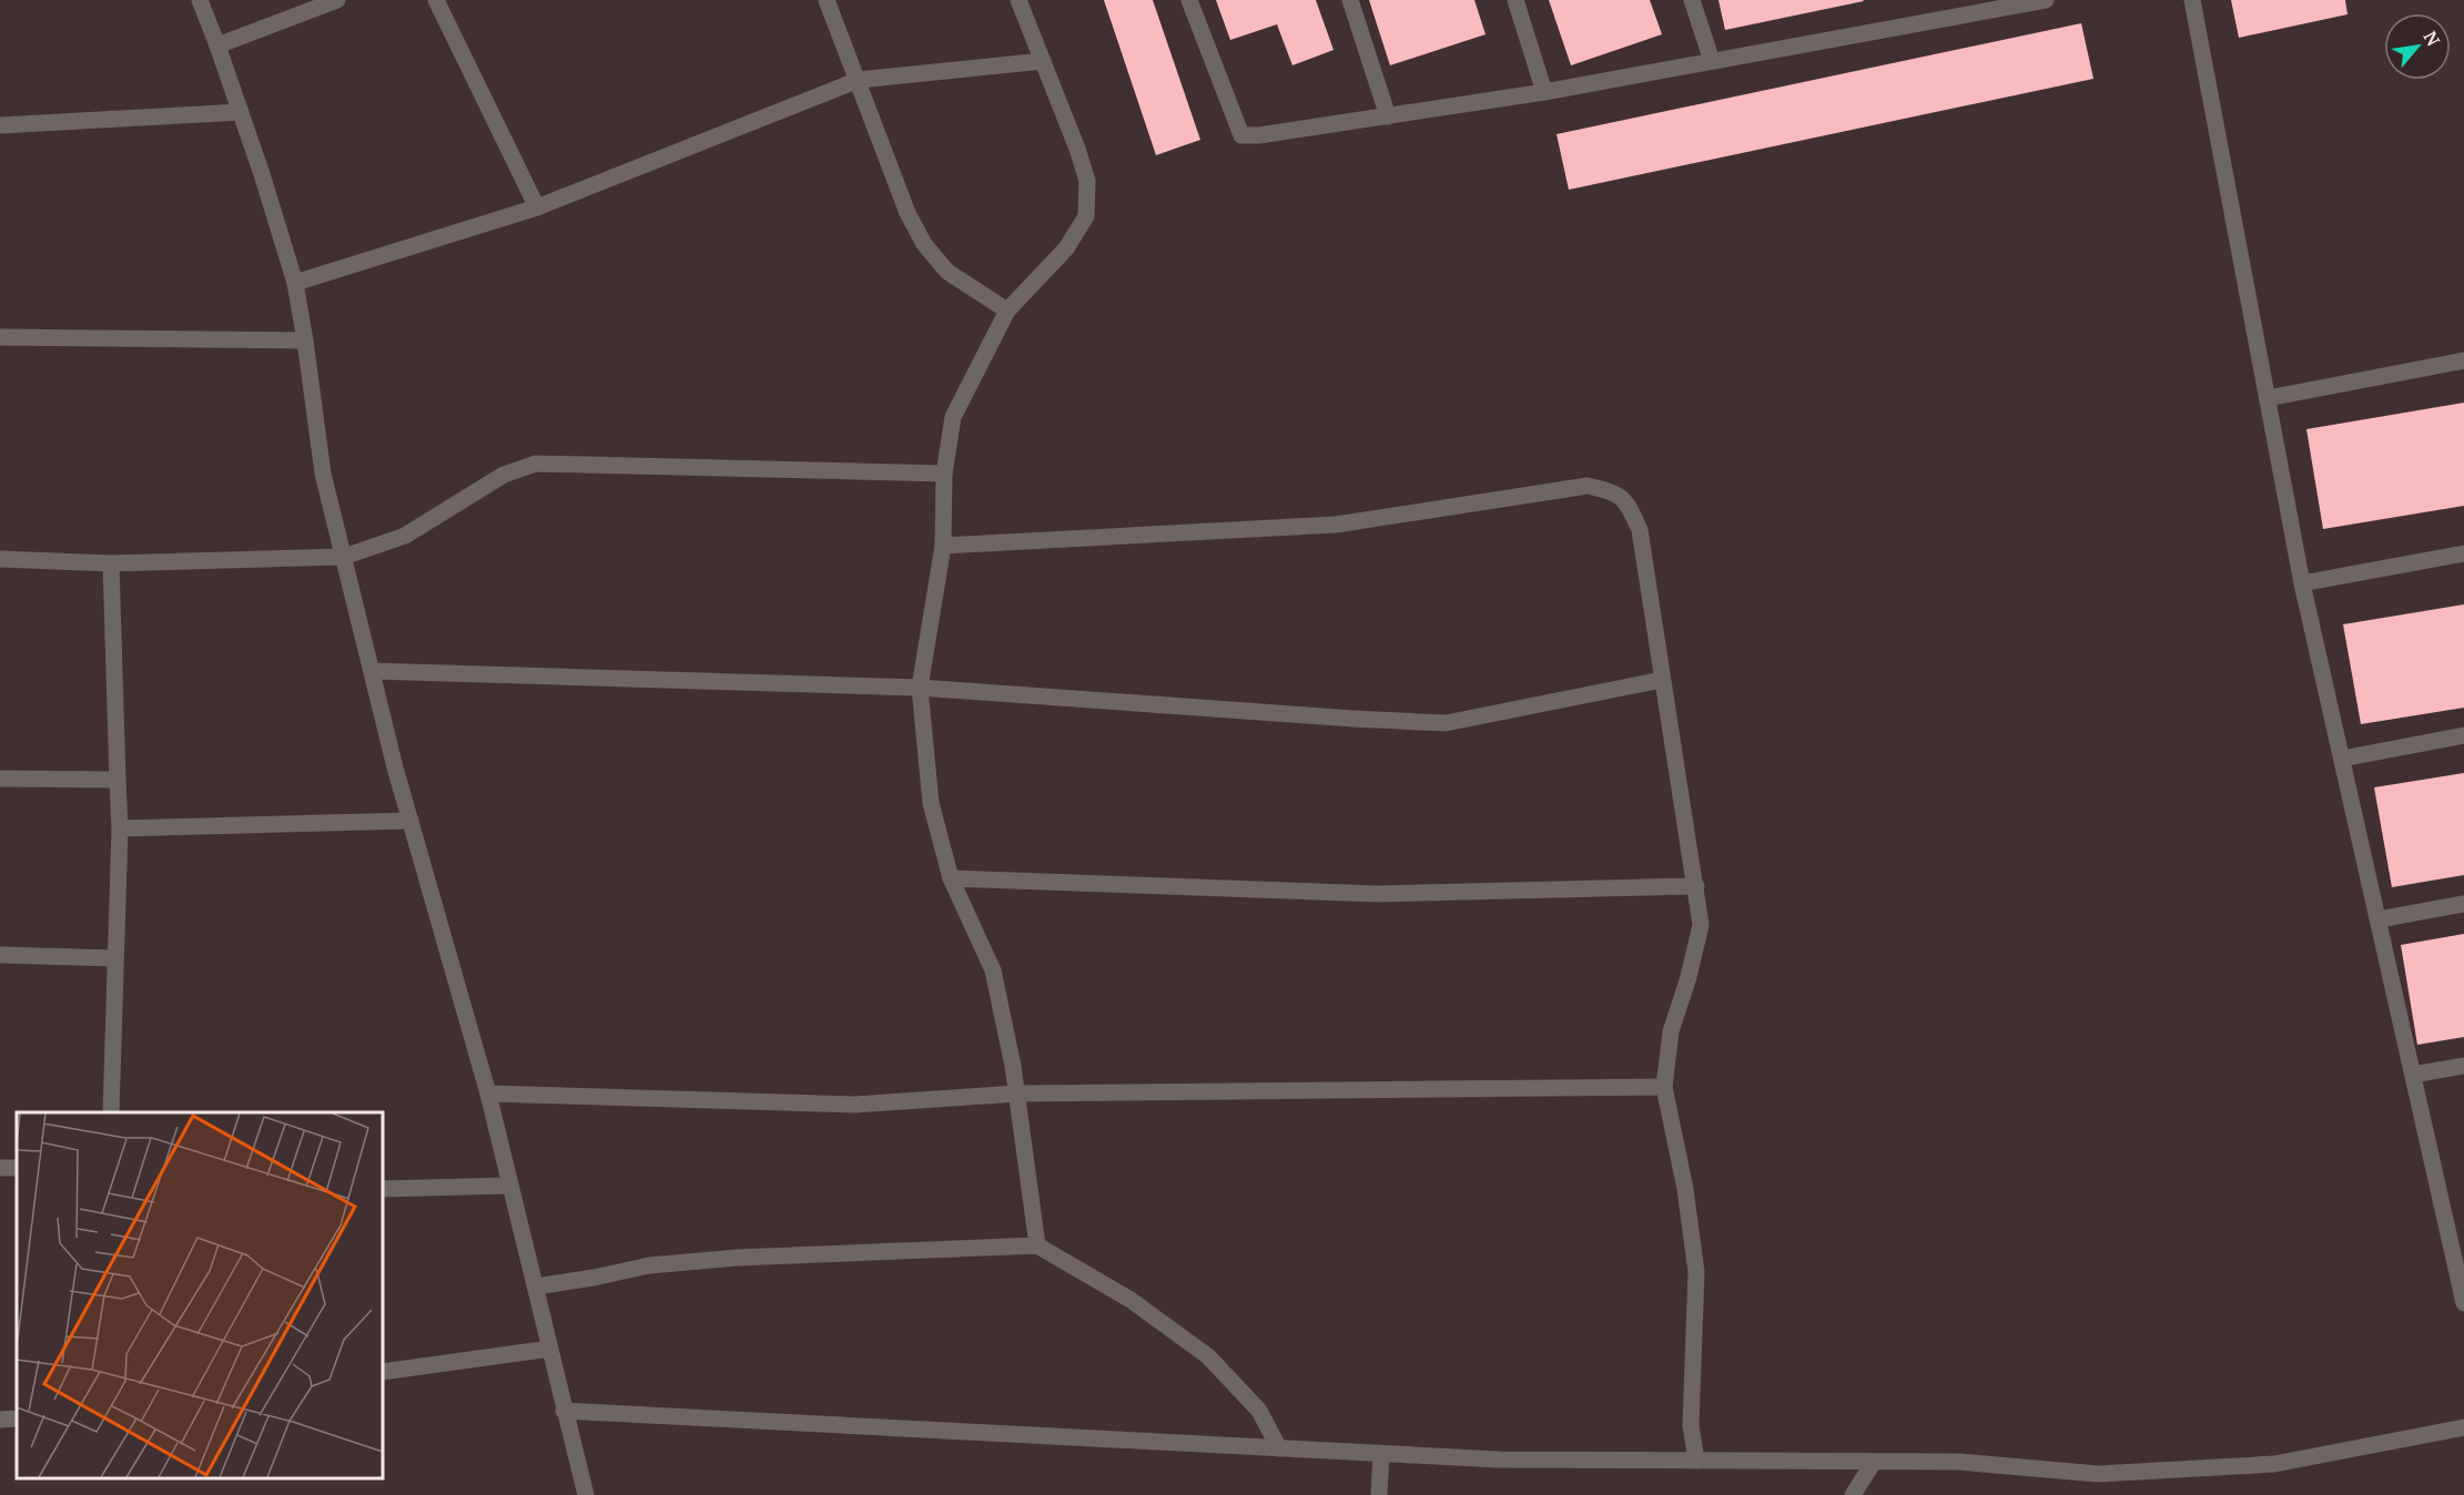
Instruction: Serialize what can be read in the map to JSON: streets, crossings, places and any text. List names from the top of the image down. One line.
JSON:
{"north":"top right"}
